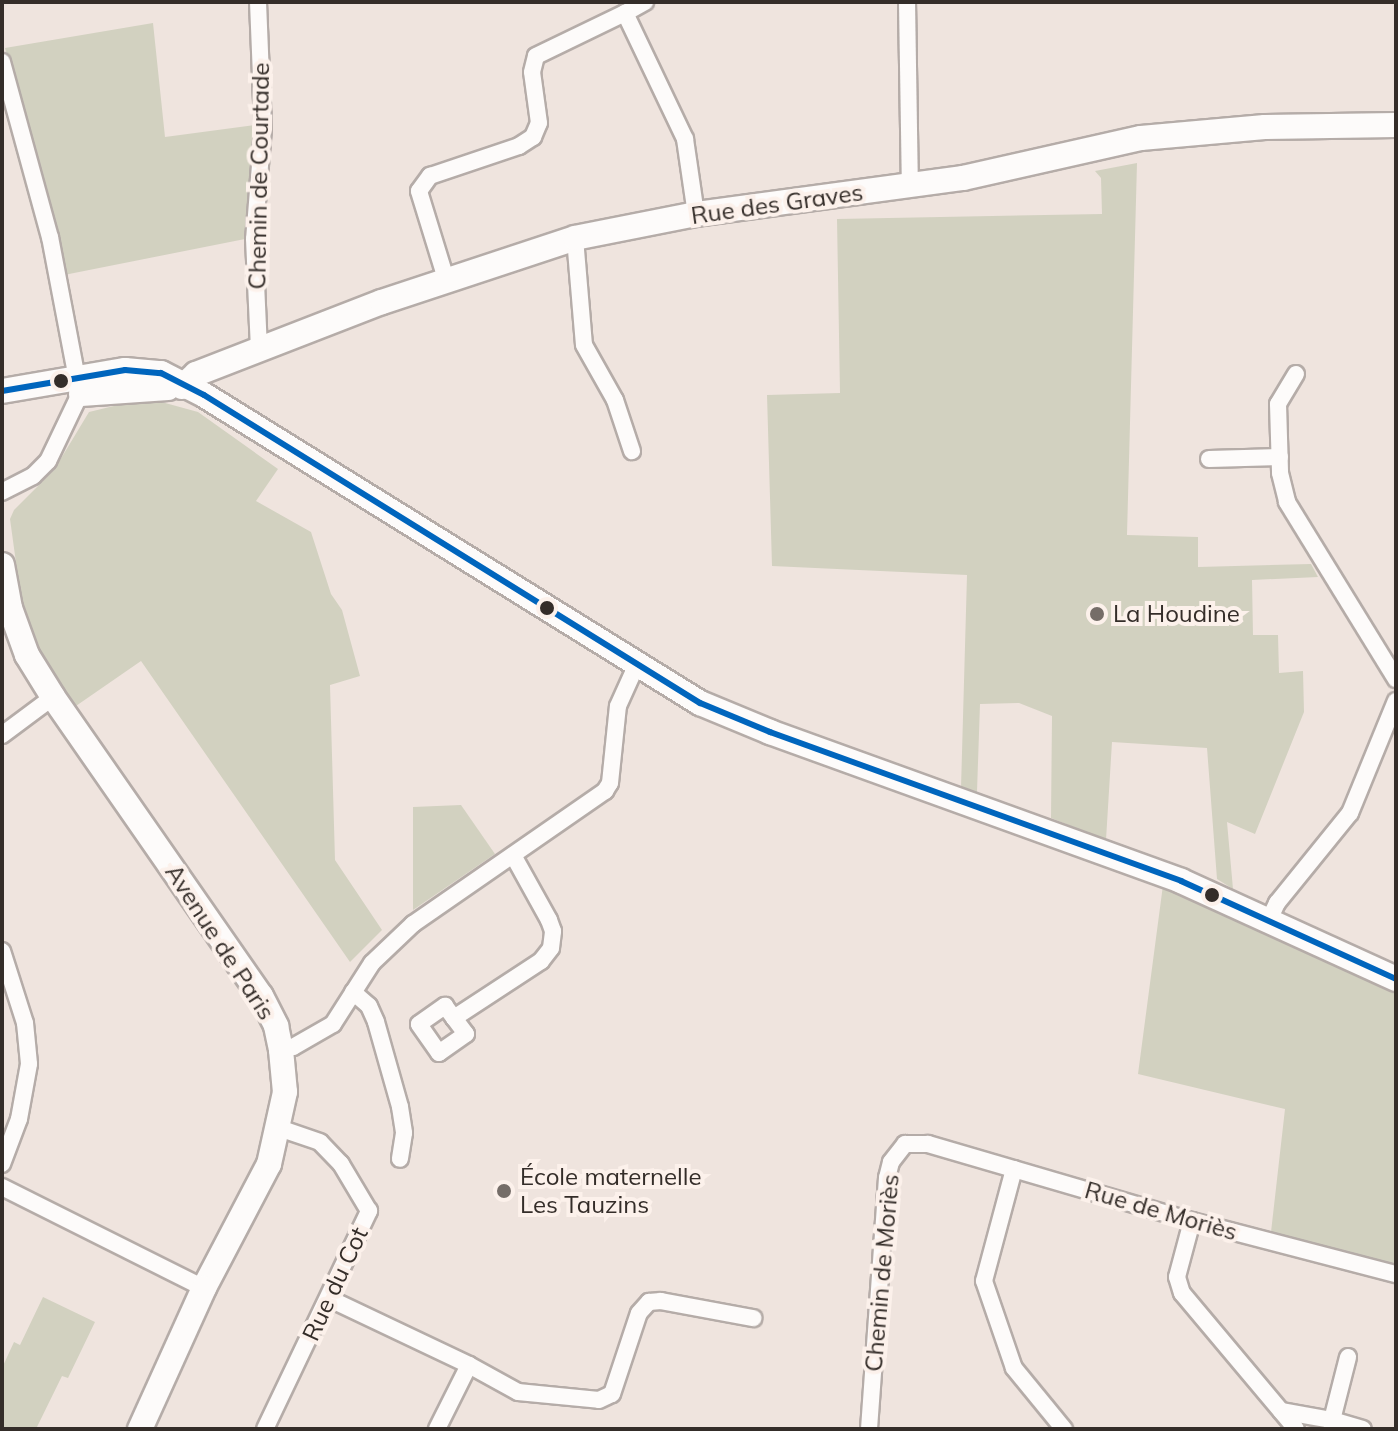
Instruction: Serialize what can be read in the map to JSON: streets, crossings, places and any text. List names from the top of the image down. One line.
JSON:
{"streets":{"street":["Chemin de Courtade","Rue des Graves","Avenue de Paris","Rue de Moriès","Chemin de Moriès","Rue du Cot"]},"crossings":[["Chemin de Courtade","Rue des Graves"],["Avenue de Paris","Rue du Cot"],["Rue de Moriès","Chemin de Moriès"]],"places":["La Houdine","École maternelle Les Tauzins"]}
